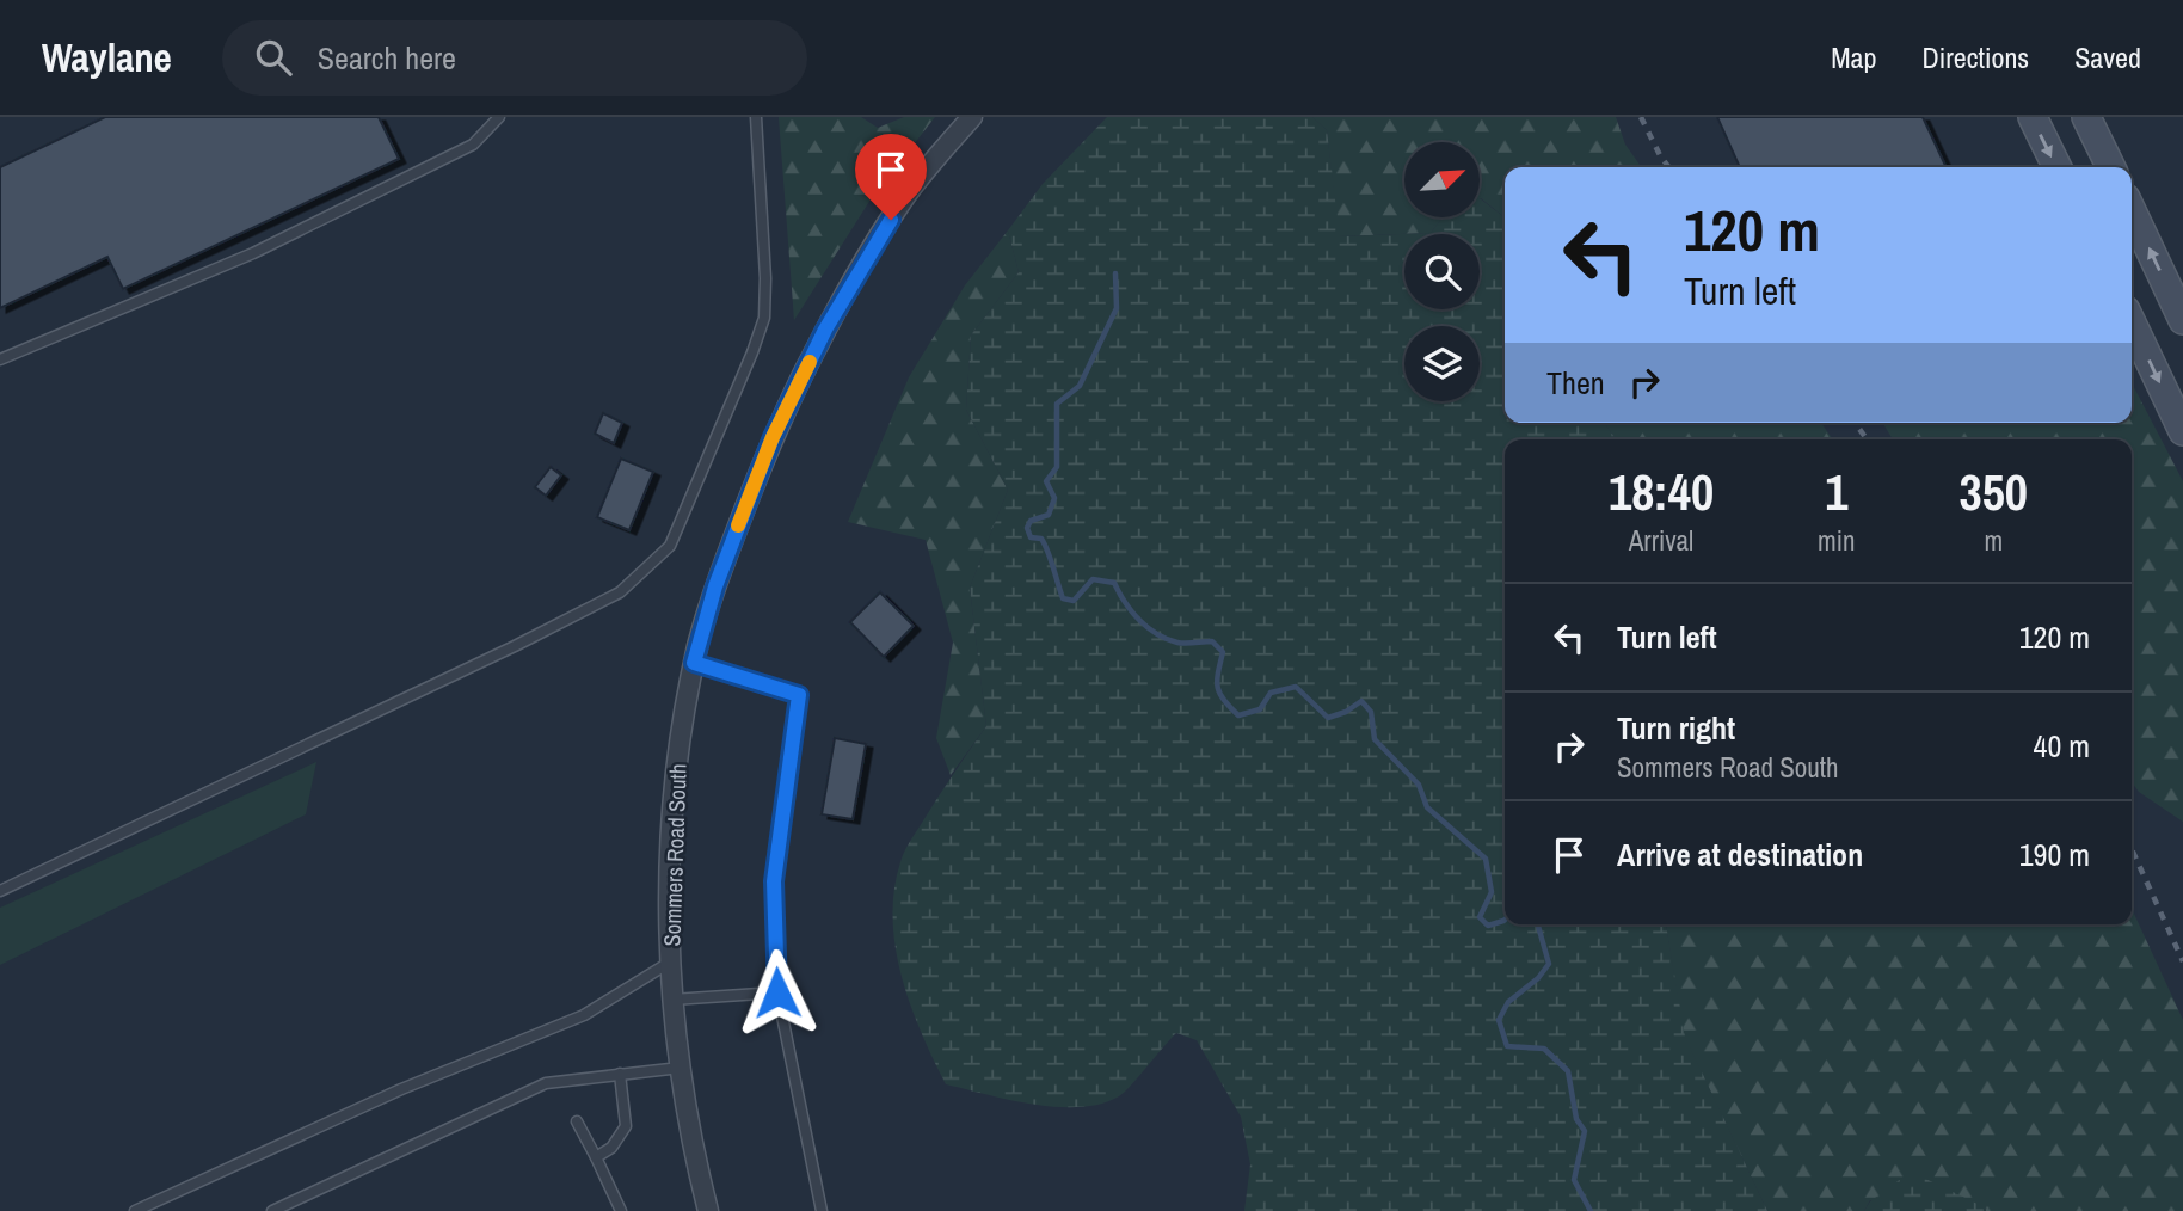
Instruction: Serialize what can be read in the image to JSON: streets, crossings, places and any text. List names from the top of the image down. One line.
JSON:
{"streets":{"street":["Sommers Road South"]},"north":"top right","page":{"header":"Waylane","search":"Search here","nav":["Map","Directions","Saved"],"turn":["120 m","Turn left"],"then":"Then","eta":["18:40","Arrival","1","min","350","m"],"list":[{"name":"Turn left","value":"120 m"},{"name":"Turn right","note":"Sommers Road South","value":"40 m"},{"name":"Arrive at destination","value":"190 m"}]}}
